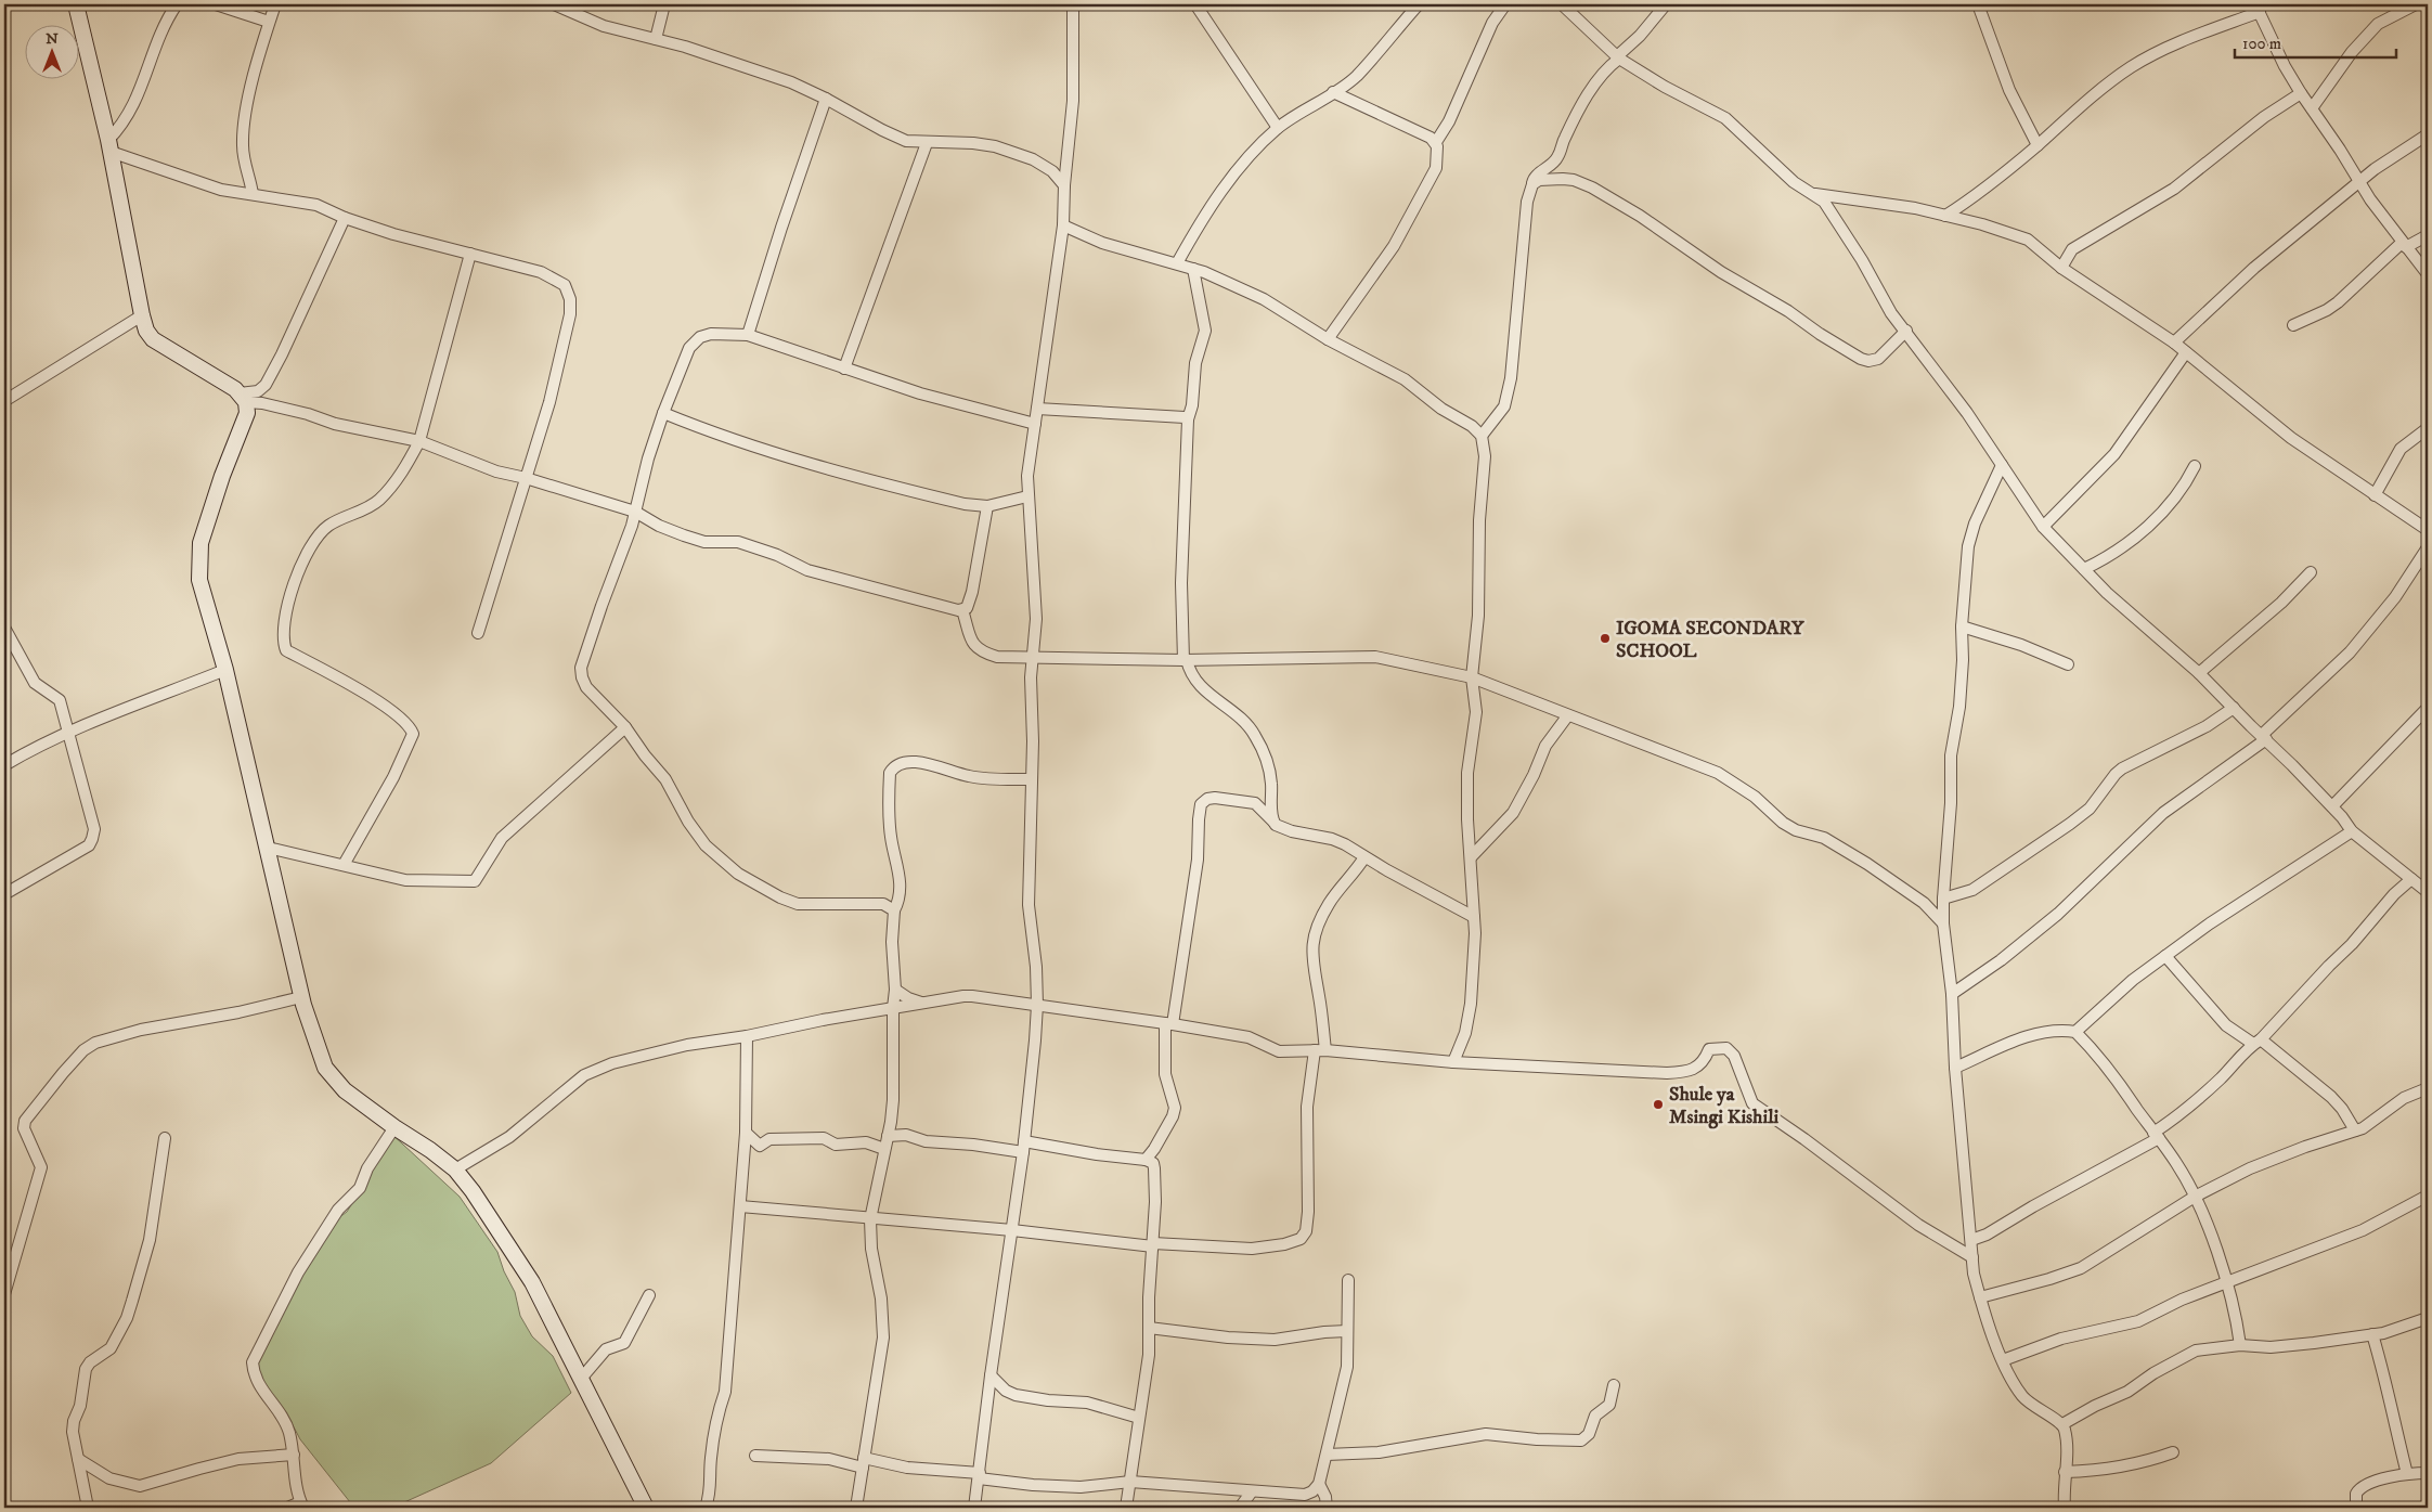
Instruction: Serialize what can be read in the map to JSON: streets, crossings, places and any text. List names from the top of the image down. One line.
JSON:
{"places":["IGOMA SECONDARY SCHOOL","Shule ya Msingi Kishili"],"scale_bar":"100 m","north":"top"}
